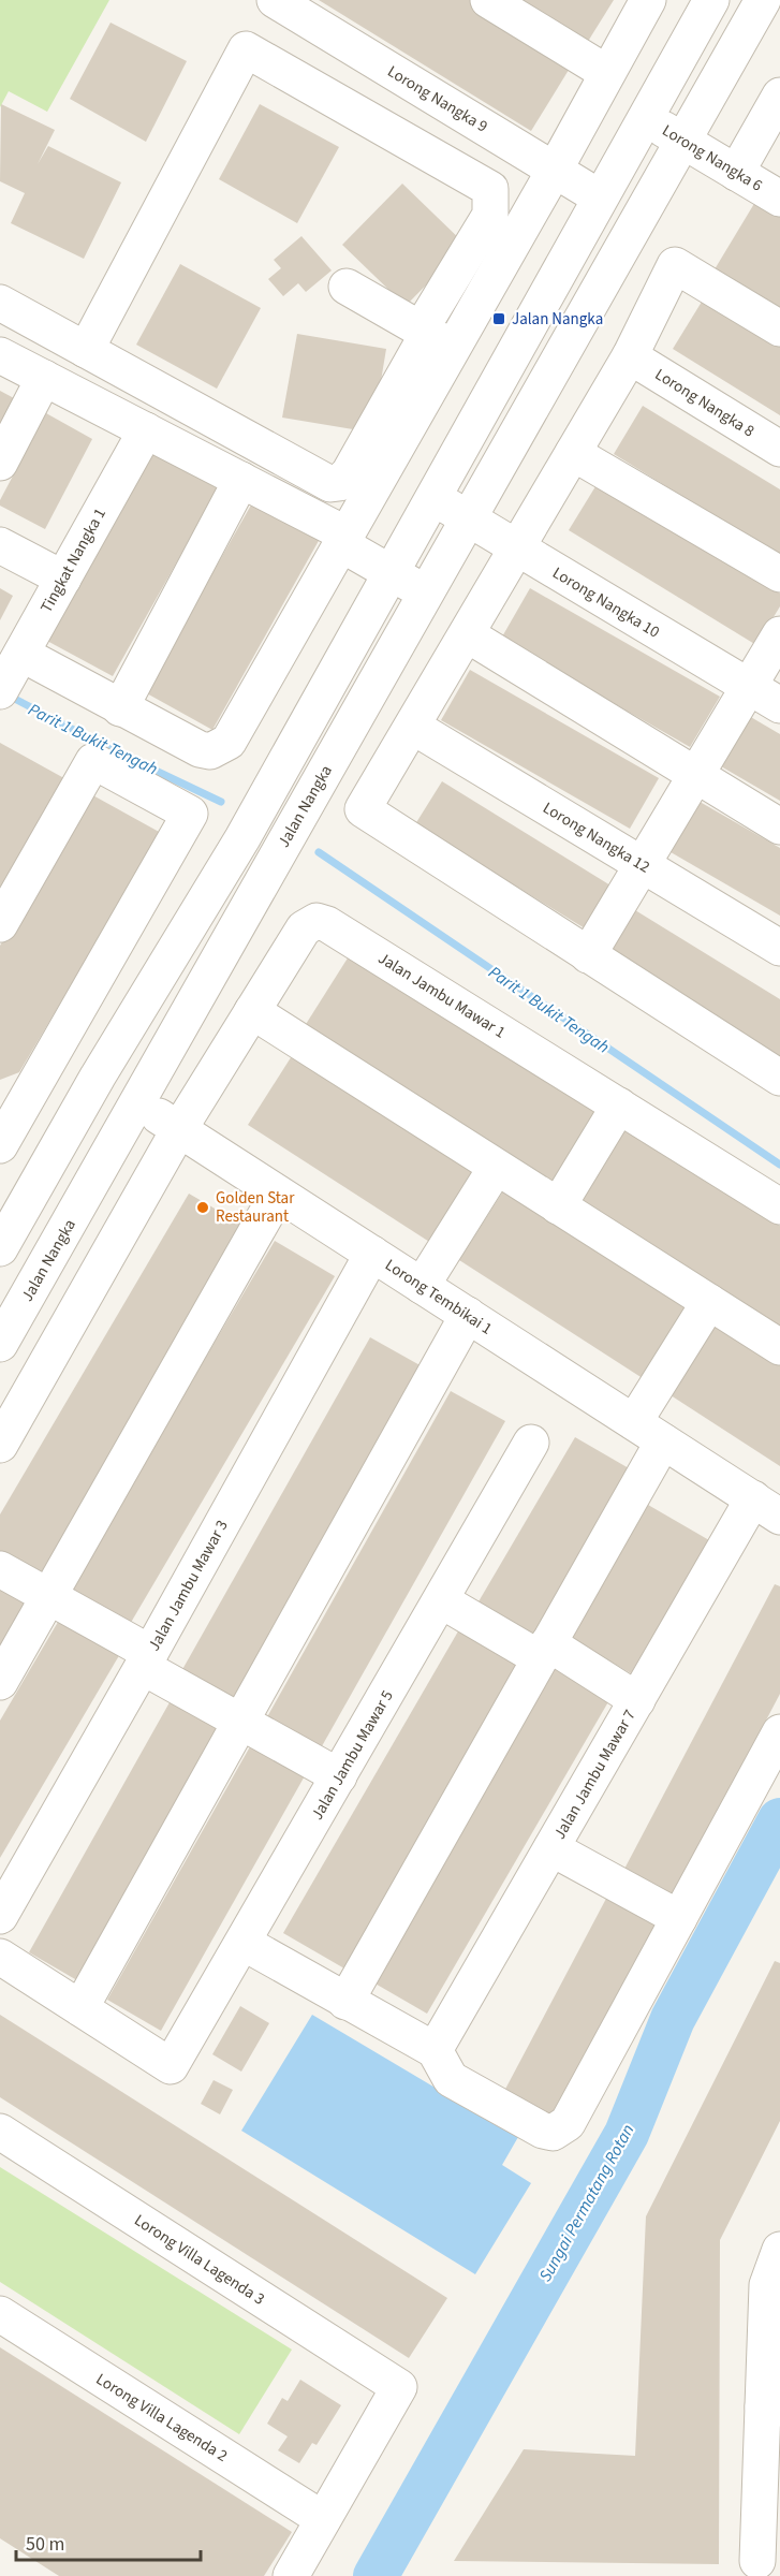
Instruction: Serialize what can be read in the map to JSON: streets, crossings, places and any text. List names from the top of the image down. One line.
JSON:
{"streets":{"street":["Lorong Nangka 9","Lorong Nangka 6","Lorong Nangka 8","Tingkat Nangka 1","Lorong Nangka 10","Jalan Nangka","Lorong Nangka 12","Jalan Jambu Mawar 1","Lorong Tembikai 1","Jalan Jambu Mawar 3","Jalan Jambu Mawar 5","Jalan Jambu Mawar 7","Lorong Villa Lagenda 3","Lorong Villa Lagenda 2"]},"crossings":[["Lorong Nangka 6","Jalan Nangka"],["Lorong Nangka 10","Jalan Nangka"],["Jalan Nangka","Lorong Tembikai 1"],["Jalan Jambu Mawar 1","Lorong Tembikai 1"],["Lorong Tembikai 1","Jalan Jambu Mawar 3"],["Lorong Tembikai 1","Jalan Jambu Mawar 7"],["Lorong Villa Lagenda 3","Lorong Villa Lagenda 2"]],"water":["Parit 1 Bukit Tengah","Sungai Permatang Rotan"],"places":{"transit":["Jalan Nangka"],"other":["Golden Star Restaurant"]},"scale_bar":"50 m"}
